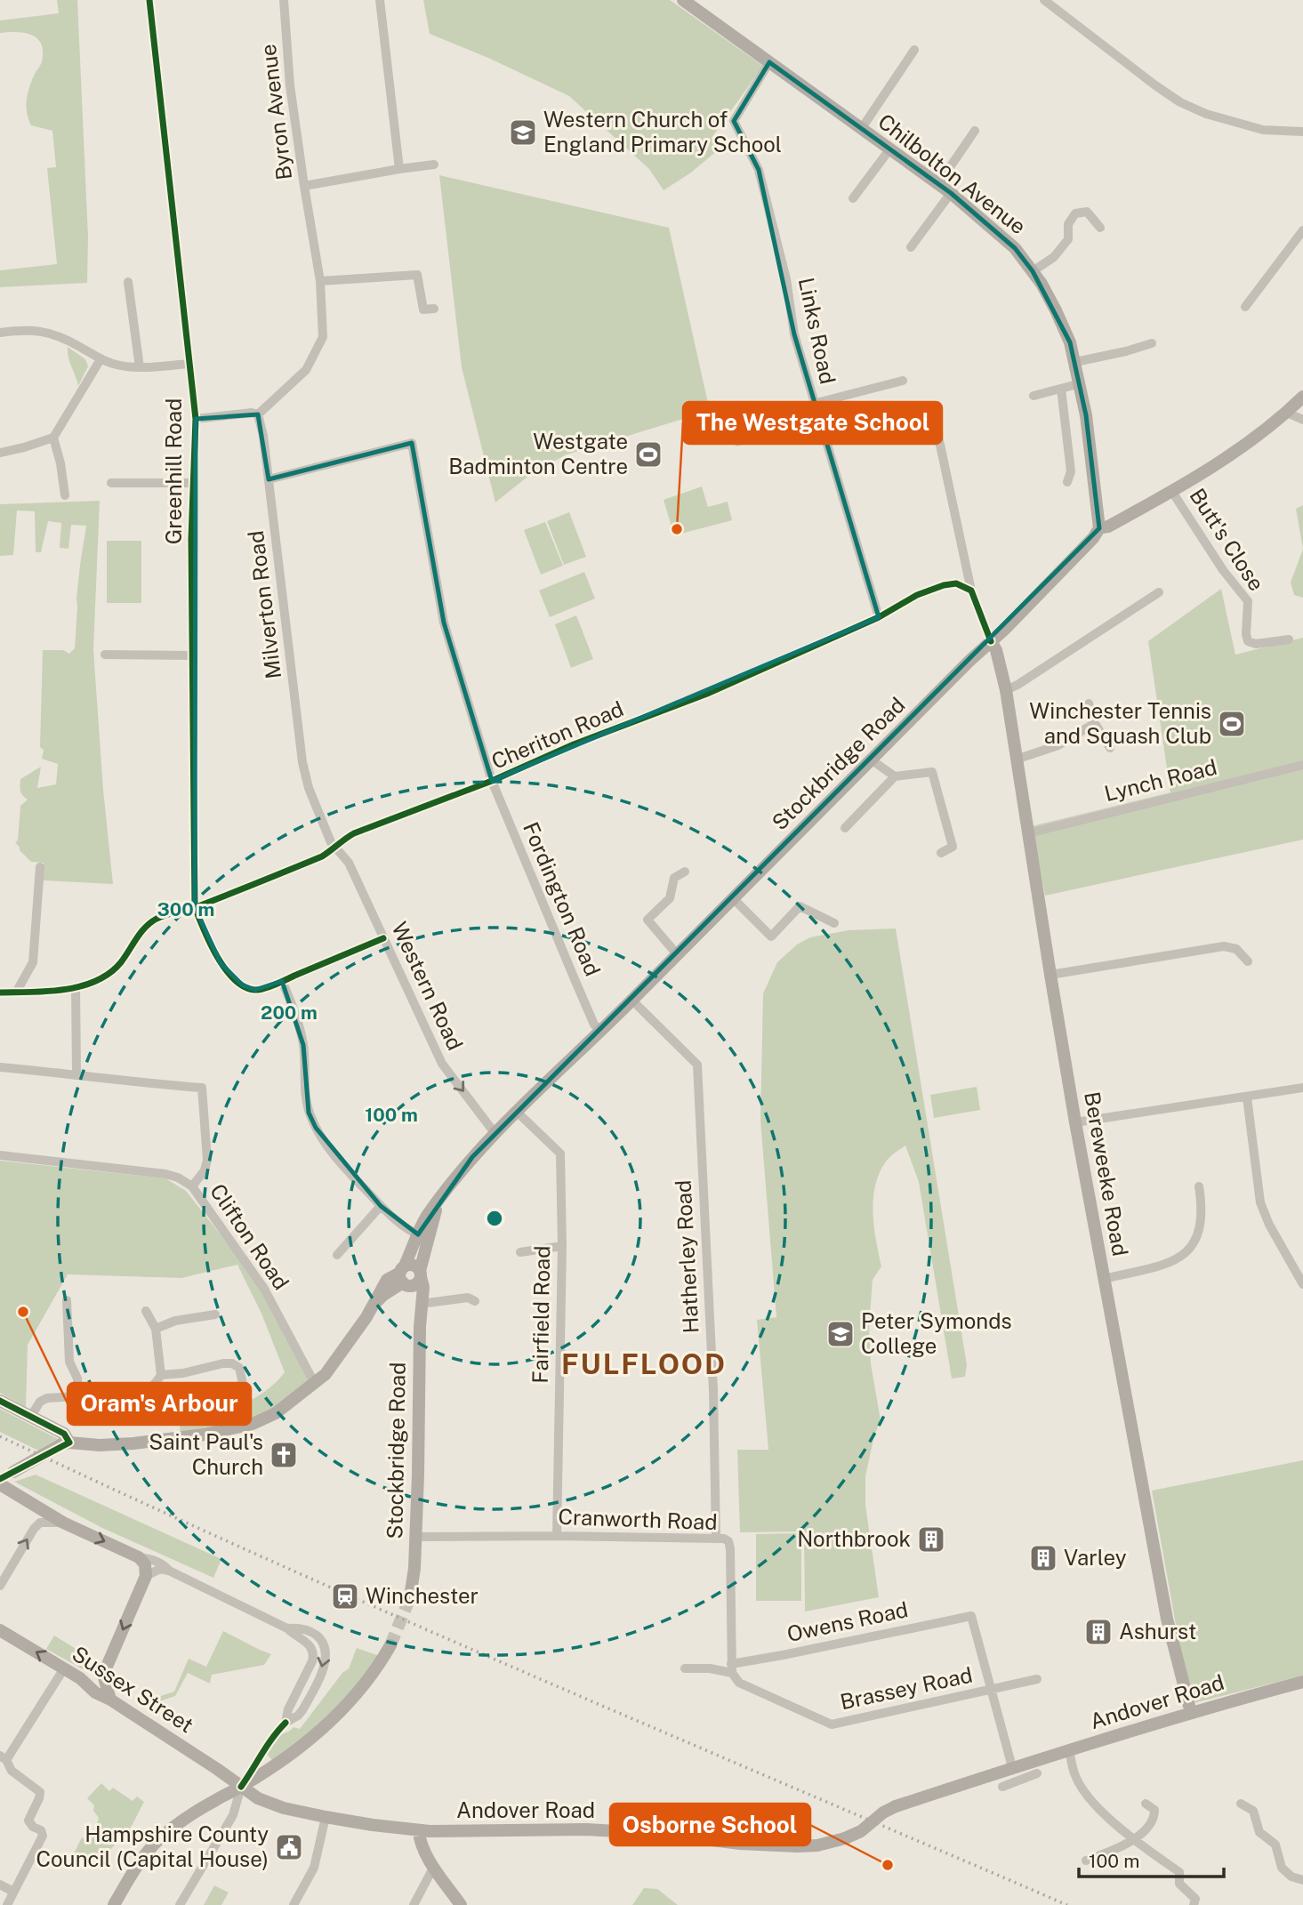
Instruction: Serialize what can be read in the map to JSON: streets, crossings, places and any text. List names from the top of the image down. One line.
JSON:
{"streets":{"main road":["Chilbolton Avenue","Stockbridge Road","Bereweeke Road","Sussex Street","Andover Road"],"street":["Byron Avenue","Links Road","Greenhill Road","Butt's Close","Milverton Road","Cheriton Road","Lynch Road","Fordington Road","Western Road","Clifton Road","Hatherley Road","Fairfield Road","Cranworth Road","Owens Road","Brassey Road"]},"crossings":[["Byron Avenue","Milverton Road"],["Chilbolton Avenue","Links Road"],["Chilbolton Avenue","Stockbridge Road"],["Links Road","Cheriton Road"],["Greenhill Road","Cheriton Road"],["Butt's Close","Stockbridge Road"],["Milverton Road","Cheriton Road"],["Milverton Road","Fordington Road"],["Milverton Road","Western Road"],["Cheriton Road","Fordington Road"],["Cheriton Road","Western Road"],["Stockbridge Road","Fordington Road"],["Stockbridge Road","Western Road"],["Stockbridge Road","Bereweeke Road"],["Stockbridge Road","Hatherley Road"],["Stockbridge Road","Fairfield Road"],["Stockbridge Road","Cranworth Road"],["Lynch Road","Bereweeke Road"],["Bereweeke Road","Andover Road"],["Hatherley Road","Cranworth Road"],["Fairfield Road","Cranworth Road"],["Cranworth Road","Owens Road"],["Cranworth Road","Brassey Road"],["Owens Road","Brassey Road"],["Sussex Street","Andover Road"]],"one_way":["Western Road"],"districts":["FULFLOOD"],"places":{"school or university":["Western Church of England Primary School","Peter Symonds College"],"sports":["Westgate Badminton Centre","Winchester Tennis and Squash Club"],"other":["The Westgate School","Oram's Arbour","Osborne School"],"church":["Saint Paul's Church"],"building":["Northbrook","Varley","Ashurst"],"station":["Winchester"],"public building":["Hampshire County Council (Capital House)"]},"scale_bar":"100 m","rings":["300 m","200 m","100 m"]}
